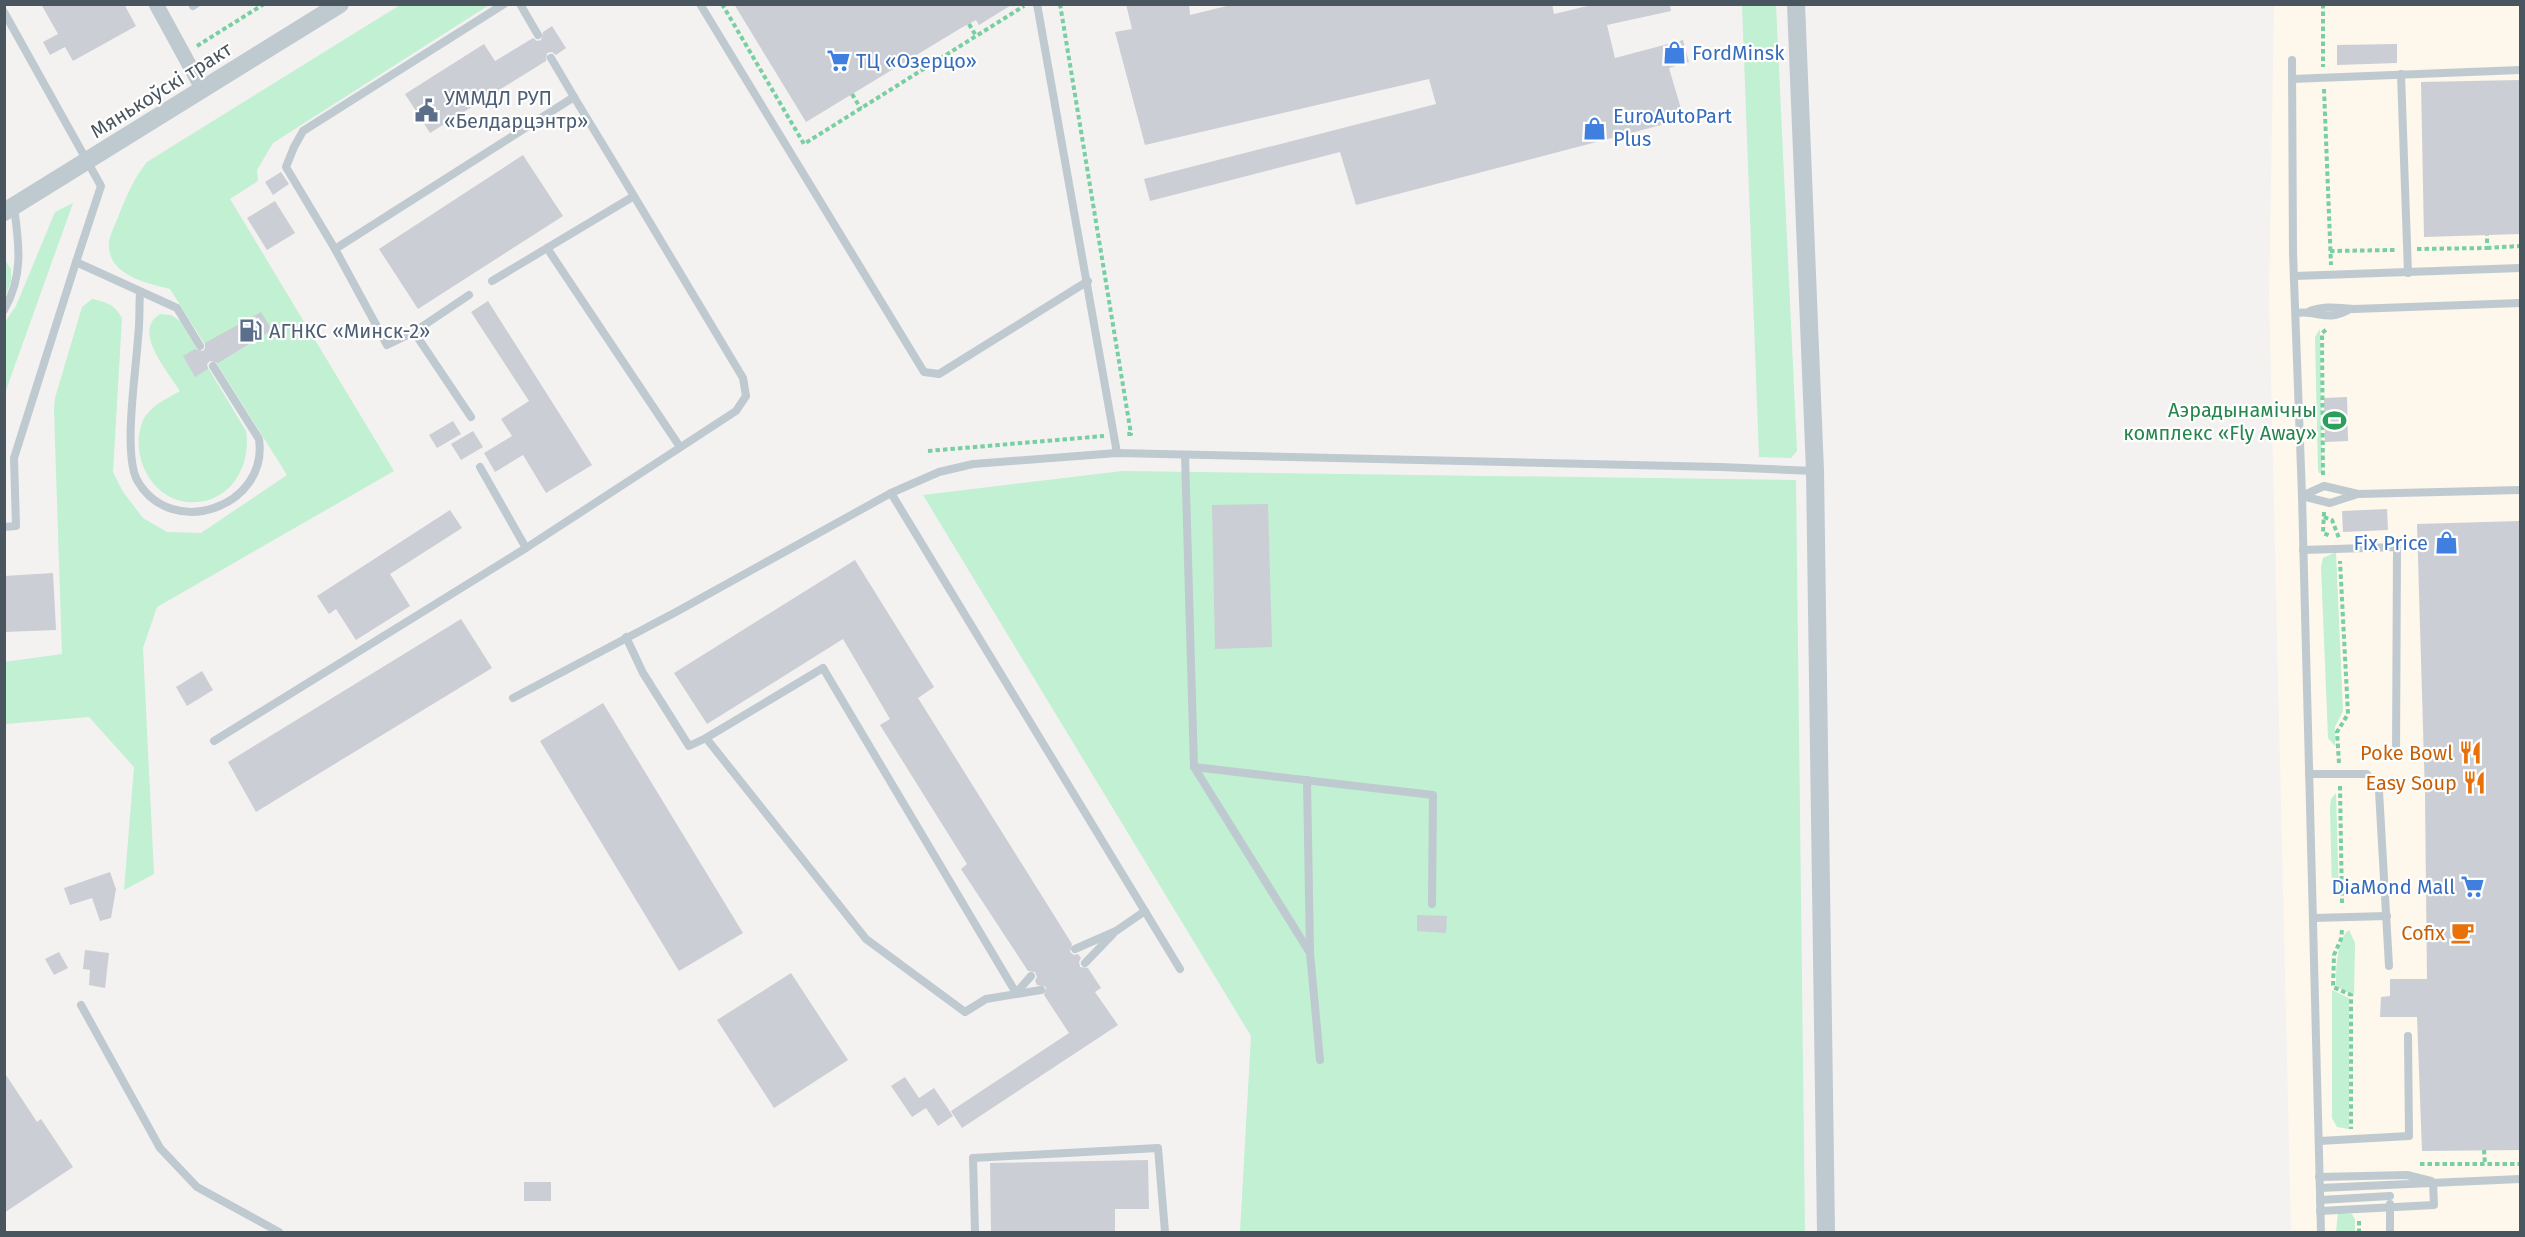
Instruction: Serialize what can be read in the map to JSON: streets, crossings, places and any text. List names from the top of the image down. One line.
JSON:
{"streets":{"street":["Мянькоўскі тракт"]},"places":{"shop":["FordMinsk","EuroAutoPart Plus","Fix Price"],"supermarket":["ТЦ «Озерцо»","DiaMond Mall"],"public building":["УММДЛ РУП «Белдарцэнтр»"],"fuel station":["АГНКС «Минск-2»"],"sports":["Аэрадынамічны комплекс «Fly Away»"],"restaurant":["Poke Bowl","Easy Soup"],"cafe":["Cofix"]}}
